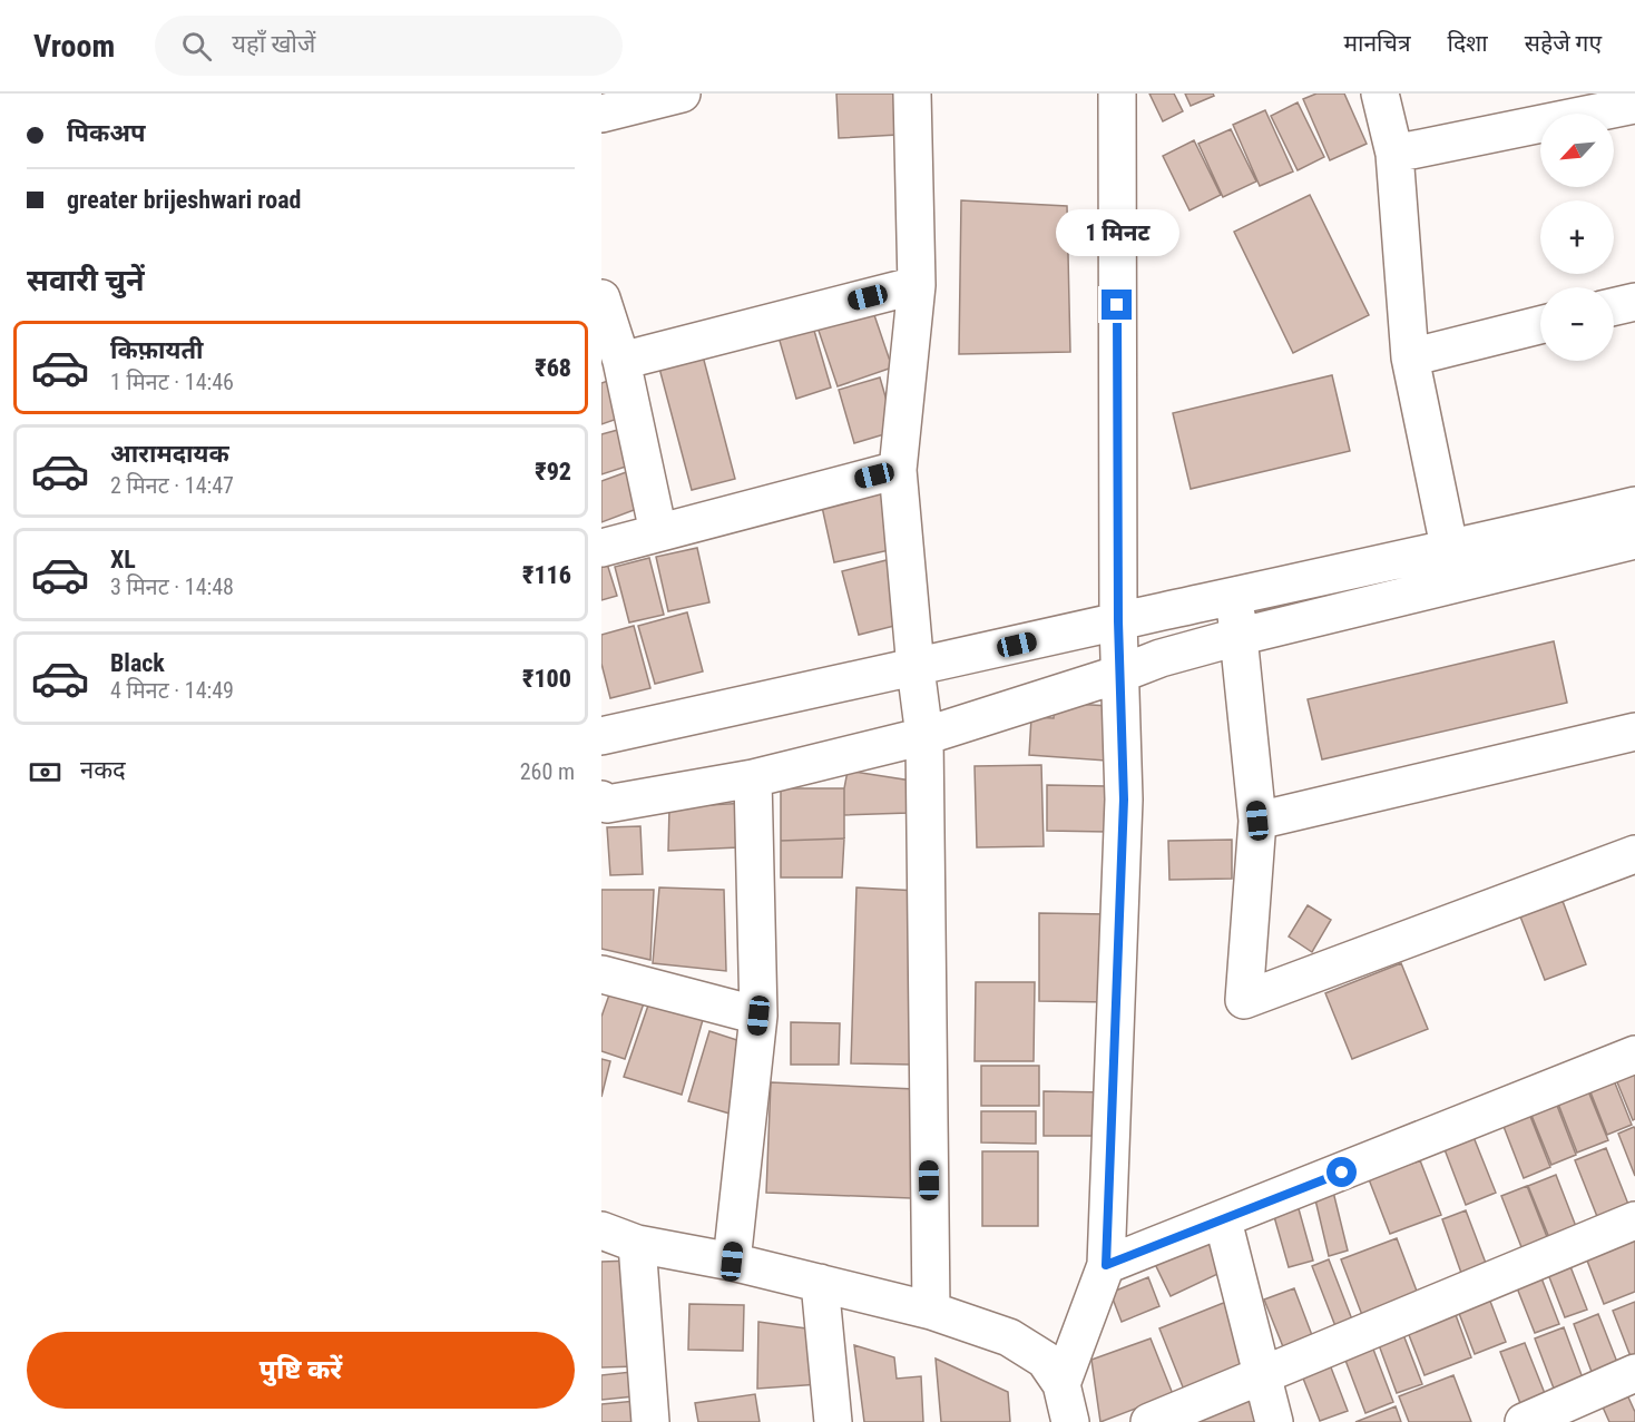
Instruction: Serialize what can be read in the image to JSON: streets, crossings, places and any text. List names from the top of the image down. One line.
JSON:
{"north":"bottom left","page":{"header":"Vroom","search":"यहाँ खोजें","nav":["मानचित्र","दिशा","सहेजे गए"],"banner":["पिकअप","greater brijeshwari road"],"map_buttons":["+","−"],"bubble":"1 मिनट","heading":"सवारी चुनें","list":[{"name":"किफ़ायती","note":"1 मिनट · 14:46","value":"₹68"},{"name":"आरामदायक","note":"2 मिनट · 14:47","value":"₹92"},{"name":"XL","note":"3 मिनट · 14:48","value":"₹116"},{"name":"Black","note":"4 मिनट · 14:49","value":"₹100"}],"pay":["नकद","260 m"],"buttons":"पुष्टि करें"}}
